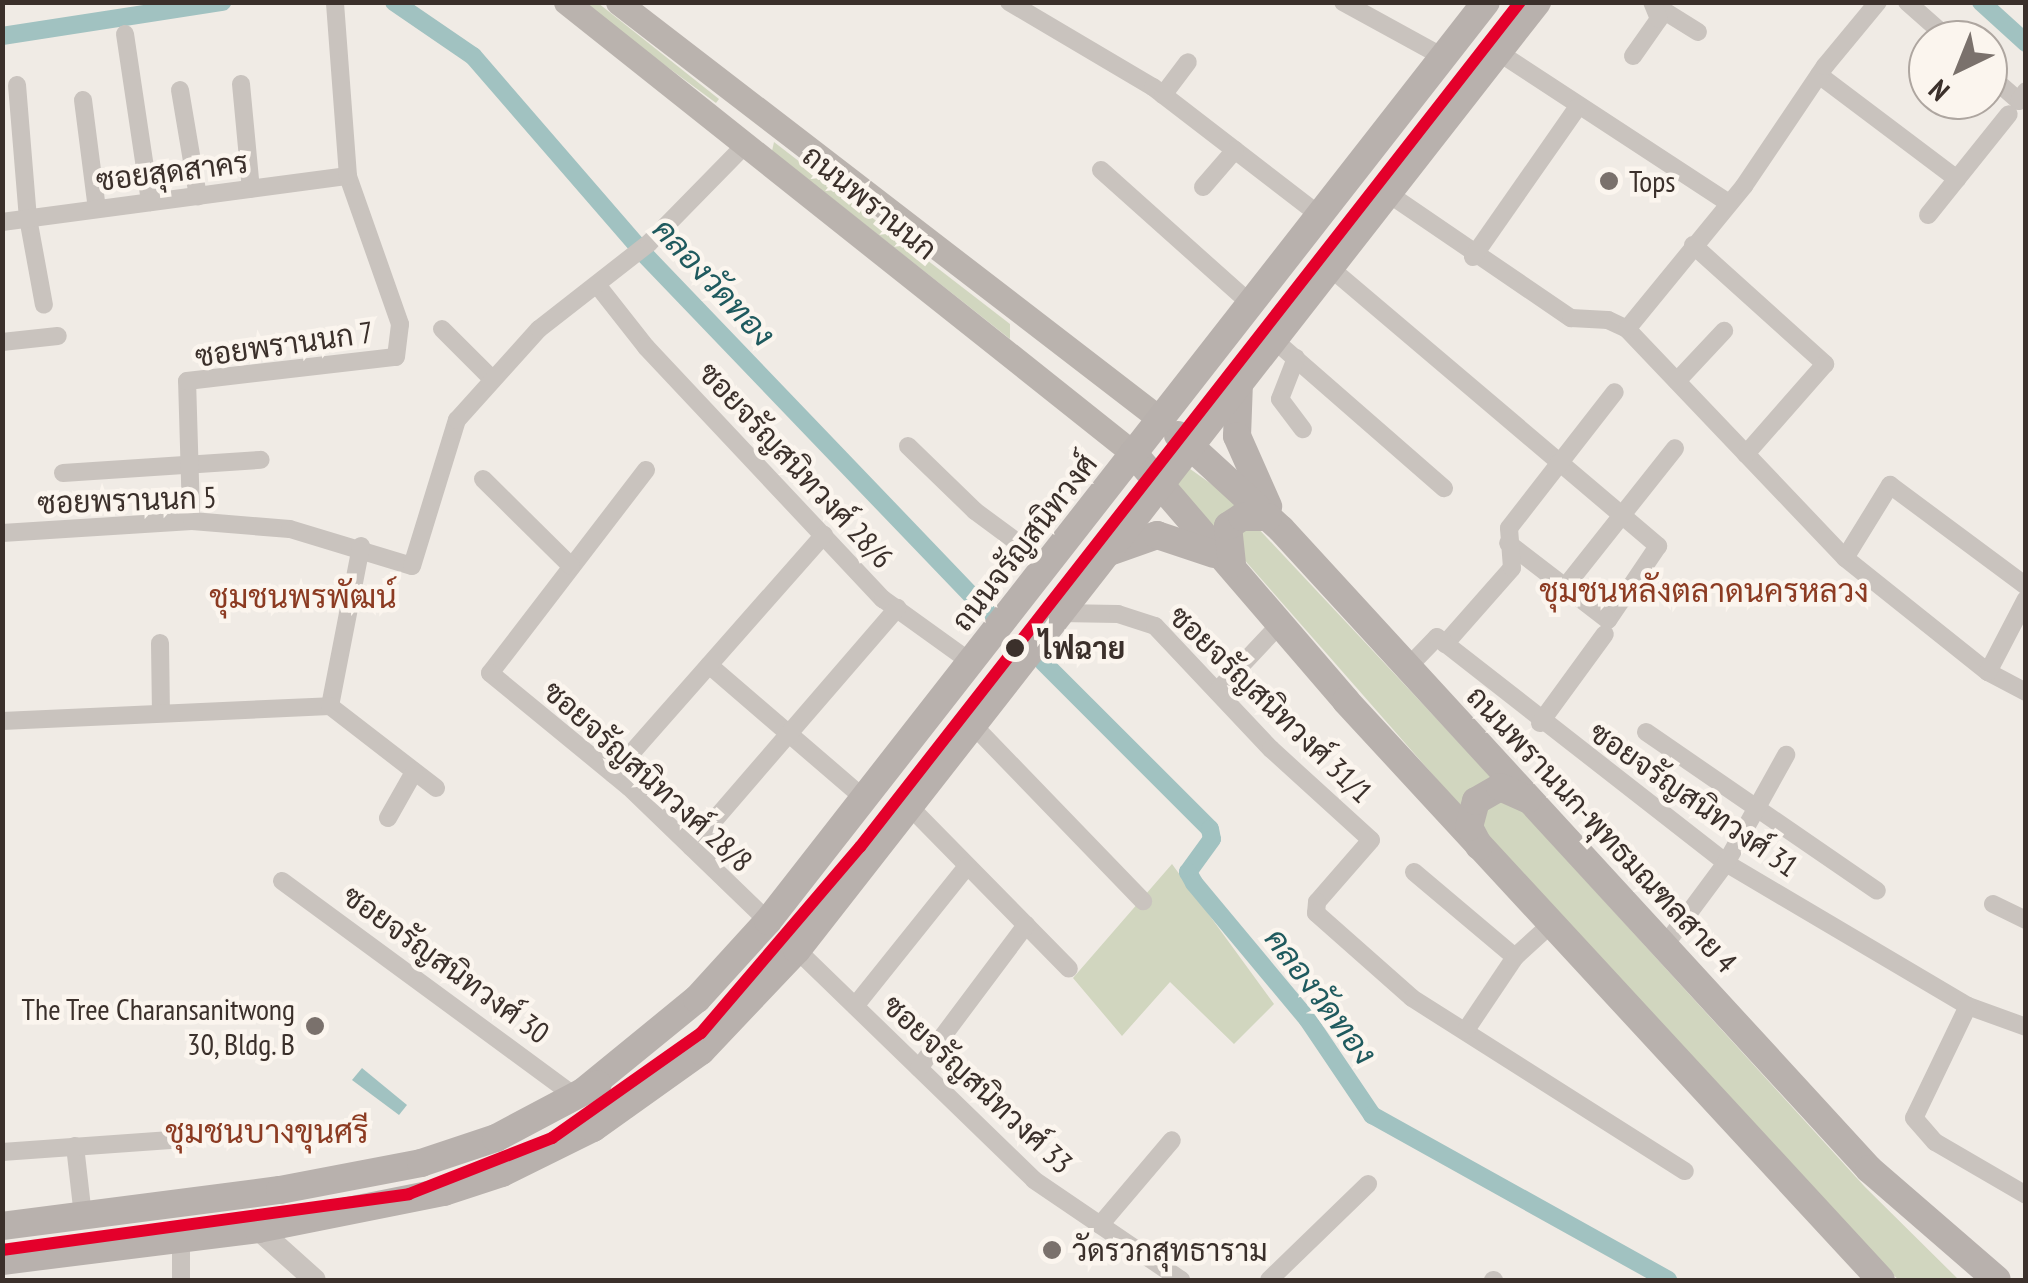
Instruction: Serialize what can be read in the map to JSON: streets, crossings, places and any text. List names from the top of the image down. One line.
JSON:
{"streets":{"main road":["ถนนพรานนก","ถนนจรัญสนิทวงศ์","ถนนพรานนก-พุทธมณฑลสาย 4"],"street":["ซอยสุดสาคร","ซอยพรานนก 7","ซอยจรัญสนิทวงศ์ 28/6","ซอยพรานนก 5","ซอยจรัญสนิทวงศ์ 31/1","ซอยจรัญสนิทวงศ์ 28/8","ซอยจรัญสนิทวงศ์ 31","ซอยจรัญสนิทวงศ์ 30","ซอยจรัญสนิทวงศ์ 33"]},"crossings":[["ซอยสุดสาคร","ซอยพรานนก 7"],["ถนนพรานนก","ซอยพรานนก 5"],["ถนนพรานนก","ถนนจรัญสนิทวงศ์"],["ถนนพรานนก","ถนนพรานนก-พุทธมณฑลสาย 4"],["ซอยจรัญสนิทวงศ์ 28/6","ซอยพรานนก 5"],["ซอยจรัญสนิทวงศ์ 28/6","ถนนจรัญสนิทวงศ์"],["ถนนจรัญสนิทวงศ์","ซอยจรัญสนิทวงศ์ 31/1"],["ถนนจรัญสนิทวงศ์","ซอยจรัญสนิทวงศ์ 28/8"],["ถนนจรัญสนิทวงศ์","ถนนพรานนก-พุทธมณฑลสาย 4"],["ถนนจรัญสนิทวงศ์","ซอยจรัญสนิทวงศ์ 30"],["ถนนจรัญสนิทวงศ์","ซอยจรัญสนิทวงศ์ 33"]],"districts":["ชุมชนหลังตลาดนครหลวง","ชุมชนพรพัฒน์","ชุมชนบางขุนศรี"],"water":["คลองวัดทอง"],"places":["Tops","ไฟฉาย","The Tree Charansanitwong 30, Bldg. B","วัดรวกสุทธาราม"],"north":"bottom left"}
